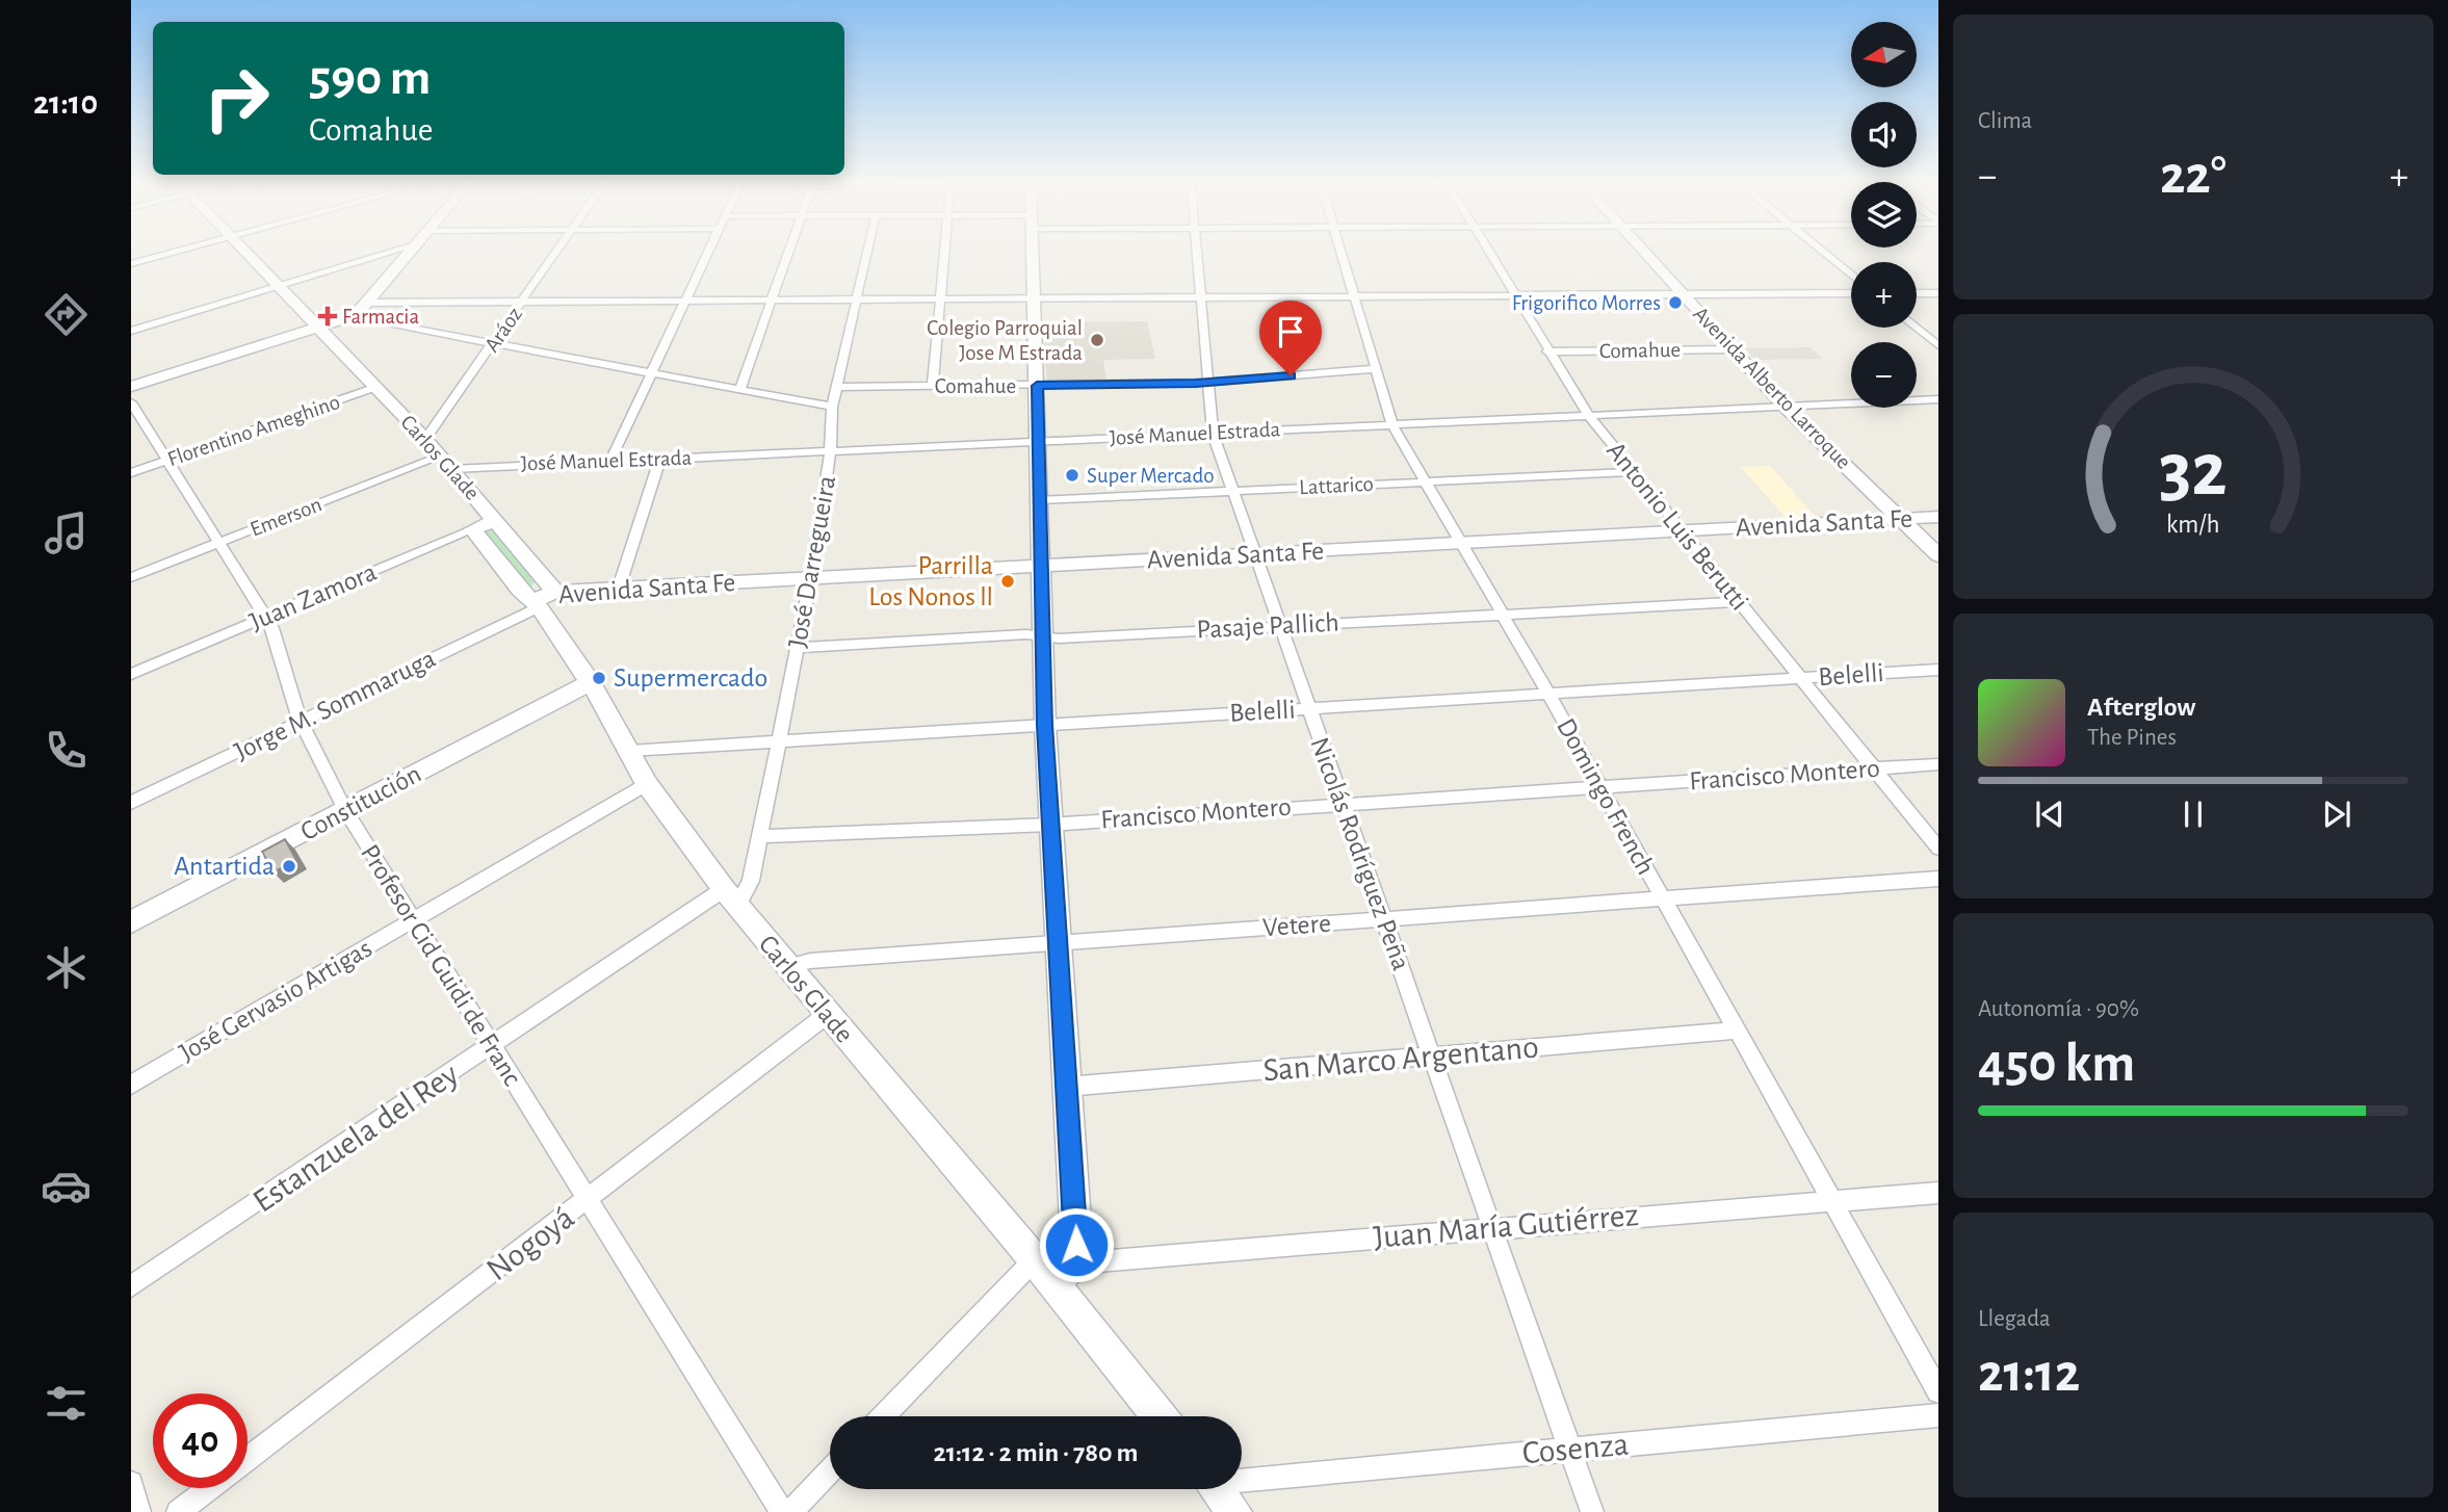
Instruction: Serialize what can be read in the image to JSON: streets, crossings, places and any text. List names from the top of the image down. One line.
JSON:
{"streets":{"street":["Aráoz","Comahue","Avenida Alberto Larroque","Florentino Ameghino","José Manuel Estrada","Carlos Glade","Lattarico","Emerson","Avenida Santa Fe","Antonio Luis Berutti","José Darregueira","Juan Zamora","Pasaje Pallich","Belelli","Jorge M. Sommaruga","Francisco Montero","Domingo French","Constitución","Nicolás Rodríguez Peña","Vetere","Profesor Cid Guidi de Franc","José Gervasio Artigas","San Marco Argentano","Estanzuela del Rey","Juan María Gutiérrez","Nogoyá","Cosenza"]},"crossings":[["Aráoz","Carlos Glade"],["Comahue","Avenida Alberto Larroque"],["Comahue","Antonio Luis Berutti"],["Comahue","José Darregueira"],["Comahue","Domingo French"],["Comahue","Nicolás Rodríguez Peña"],["Avenida Alberto Larroque","José Manuel Estrada"],["Avenida Alberto Larroque","Avenida Santa Fe"],["Florentino Ameghino","Carlos Glade"],["Florentino Ameghino","Profesor Cid Guidi de Franc"],["José Manuel Estrada","Carlos Glade"],["José Manuel Estrada","Antonio Luis Berutti"],["José Manuel Estrada","José Darregueira"],["José Manuel Estrada","Domingo French"],["José Manuel Estrada","Nicolás Rodríguez Peña"],["Carlos Glade","Emerson"],["Carlos Glade","Avenida Santa Fe"],["Carlos Glade","José Darregueira"],["Carlos Glade","Juan Zamora"],["Carlos Glade","Belelli"],["Carlos Glade","Jorge M. Sommaruga"],["Carlos Glade","Constitución"],["Carlos Glade","Vetere"],["Carlos Glade","José Gervasio Artigas"],["Carlos Glade","Estanzuela del Rey"],["Carlos Glade","Nogoyá"],["Lattarico","Antonio Luis Berutti"],["Lattarico","Domingo French"],["Lattarico","Nicolás Rodríguez Peña"],["Emerson","Profesor Cid Guidi de Franc"],["Avenida Santa Fe","Antonio Luis Berutti"],["Avenida Santa Fe","José Darregueira"],["Avenida Santa Fe","Jorge M. Sommaruga"],["Avenida Santa Fe","Domingo French"],["Avenida Santa Fe","Nicolás Rodríguez Peña"],["Antonio Luis Berutti","Pasaje Pallich"],["Antonio Luis Berutti","Belelli"],["Antonio Luis Berutti","Francisco Montero"],["José Darregueira","Pasaje Pallich"],["José Darregueira","Belelli"],["José Darregueira","Francisco Montero"],["José Darregueira","Estanzuela del Rey"],["Juan Zamora","Profesor Cid Guidi de Franc"],["Pasaje Pallich","Domingo French"],["Pasaje Pallich","Nicolás Rodríguez Peña"],["Belelli","Domingo French"],["Belelli","Nicolás Rodríguez Peña"],["Jorge M. Sommaruga","Profesor Cid Guidi de Franc"],["Francisco Montero","Domingo French"],["Francisco Montero","Nicolás Rodríguez Peña"],["Domingo French","Vetere"],["Domingo French","San Marco Argentano"],["Domingo French","Juan María Gutiérrez"],["Constitución","Profesor Cid Guidi de Franc"],["Nicolás Rodríguez Peña","Vetere"],["Nicolás Rodríguez Peña","San Marco Argentano"],["Nicolás Rodríguez Peña","Juan María Gutiérrez"],["Nicolás Rodríguez Peña","Cosenza"],["Profesor Cid Guidi de Franc","José Gervasio Artigas"],["Profesor Cid Guidi de Franc","Estanzuela del Rey"],["Profesor Cid Guidi de Franc","Nogoyá"]],"places":{"other":["Frigorifico Morres","Colegio Parroquial Jose M Estrada","Super Mercado","Parrilla Los Nonos ll","Supermercado","Antartida"],"health":["Farmacia"]},"north":"left","page":{"tabs":"21:10","tile":["Clima",["Autonomía · 90%","450 km"],["Llegada","21:12"]],"map_buttons":["+","−"],"turn":["590 m","Comahue"],"heat":["−","22°","+"],"song":["Afterglow","The Pines"],"limit":"40","trip":"21:12 · 2 min · 780 m","gauge":["32","km/h"]}}
